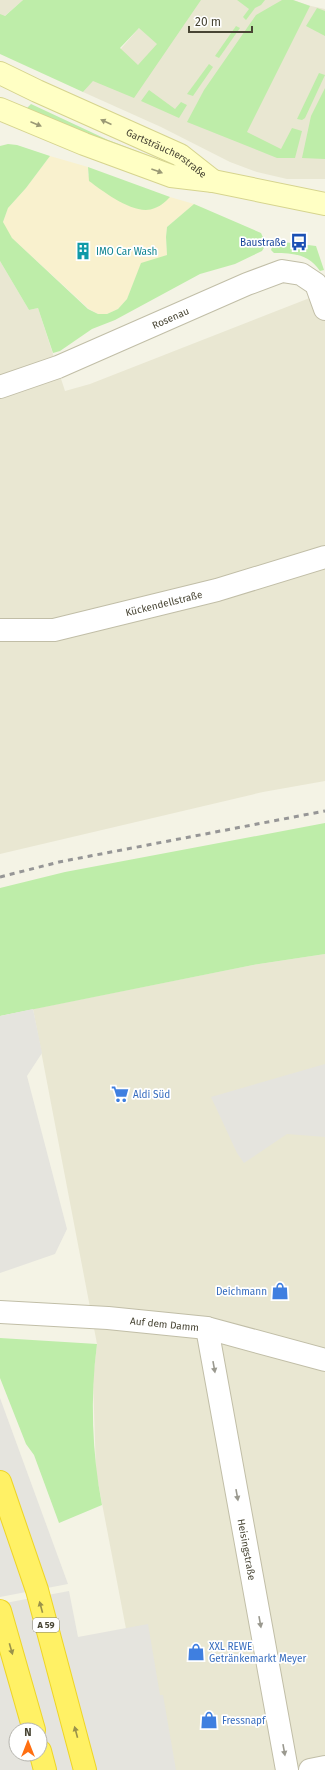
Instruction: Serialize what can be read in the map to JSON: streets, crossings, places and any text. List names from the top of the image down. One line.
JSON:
{"streets":{"highway":["A 59"],"main road":["Gartsträucherstraße"],"street":["Rosenau","Kückendellstraße","Auf dem Damm","Heisingstraße"]},"crossings":[["Auf dem Damm","Heisingstraße"]],"one_way":["Heisingstraße"],"places":{"bus stop":["Baustraße"],"building":["IMO Car Wash"],"supermarket":["Aldi Süd"],"shop":["Deichmann","XXL REWE Getränkemarkt Meyer","Fressnapf"]},"scale_bar":"20 m","north":"top"}
